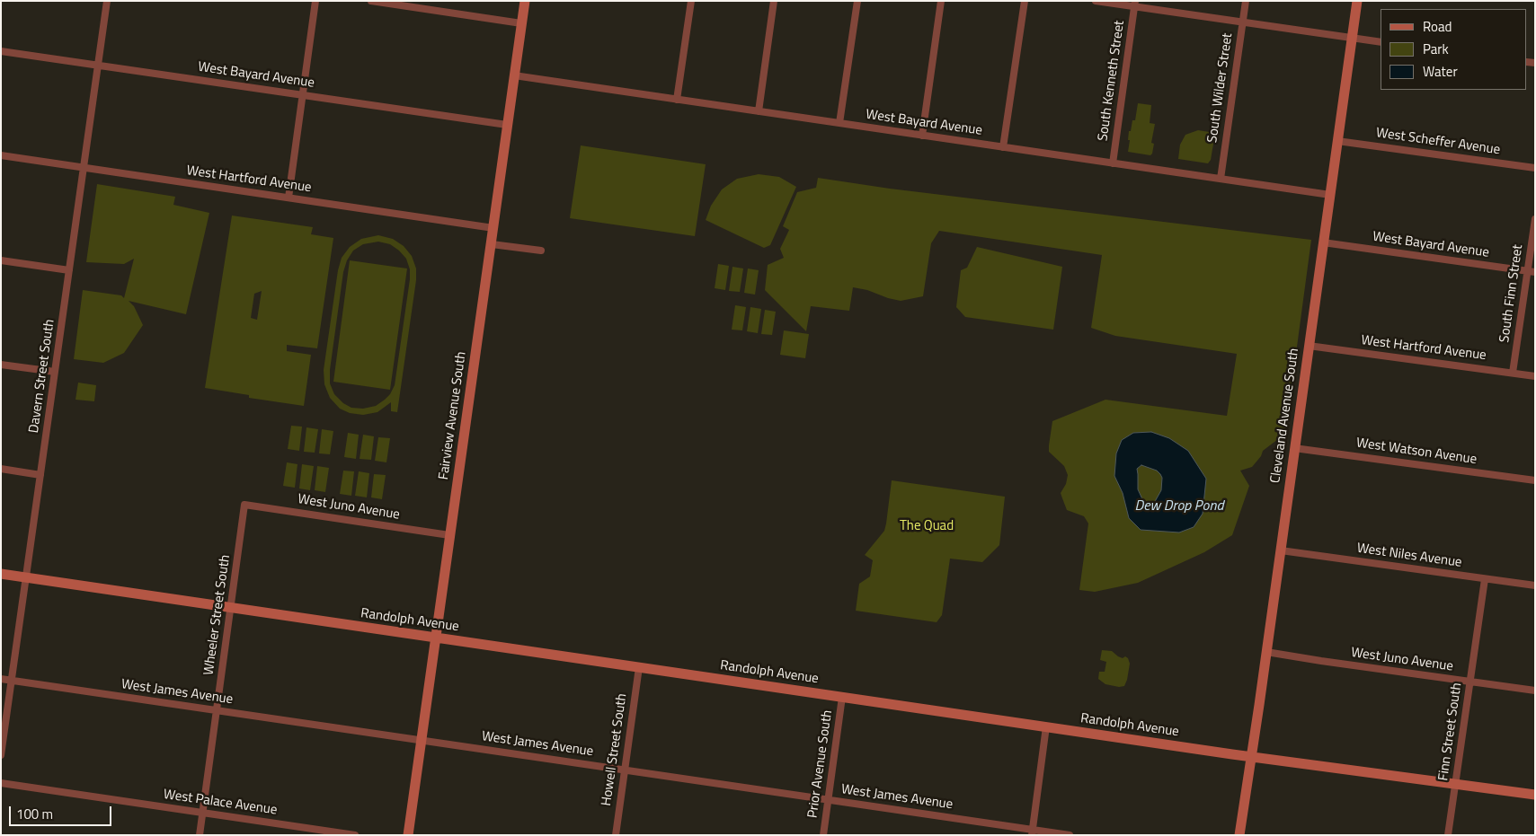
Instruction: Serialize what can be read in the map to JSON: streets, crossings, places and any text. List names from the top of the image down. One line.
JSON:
{"streets":{"street":["West Bayard Avenue","South Kenneth Street","South Wilder Street","West Scheffer Avenue","West Hartford Avenue","South Finn Street","Davern Street South","Fairview Avenue South","Cleveland Avenue South","West Watson Avenue","West Juno Avenue","West Niles Avenue","Wheeler Street South","Randolph Avenue","West James Avenue","Finn Street South","Howell Street South","Prior Avenue South","West Palace Avenue"]},"crossings":[["West Bayard Avenue","South Kenneth Street"],["West Bayard Avenue","South Wilder Street"],["West Bayard Avenue","South Finn Street"],["West Bayard Avenue","Davern Street South"],["West Bayard Avenue","Fairview Avenue South"],["West Bayard Avenue","Cleveland Avenue South"],["West Scheffer Avenue","Cleveland Avenue South"],["West Hartford Avenue","South Finn Street"],["West Hartford Avenue","Davern Street South"],["West Hartford Avenue","Fairview Avenue South"],["West Hartford Avenue","Cleveland Avenue South"],["Davern Street South","Randolph Avenue"],["Davern Street South","West James Avenue"],["Fairview Avenue South","West Juno Avenue"],["Fairview Avenue South","Randolph Avenue"],["Fairview Avenue South","West James Avenue"],["Cleveland Avenue South","West Watson Avenue"],["Cleveland Avenue South","West Juno Avenue"],["Cleveland Avenue South","West Niles Avenue"],["Cleveland Avenue South","Randolph Avenue"],["West Juno Avenue","Wheeler Street South"],["West Juno Avenue","Finn Street South"],["West Niles Avenue","Finn Street South"],["Wheeler Street South","Randolph Avenue"],["Wheeler Street South","West James Avenue"],["Wheeler Street South","West Palace Avenue"],["Randolph Avenue","Finn Street South"],["Randolph Avenue","Howell Street South"],["Randolph Avenue","Prior Avenue South"],["West James Avenue","Howell Street South"],["West James Avenue","Prior Avenue South"]],"water":["Dew Drop Pond"],"parks":["The Quad"],"legend":["Road","Park","Water"],"scale_bar":"100 m"}
